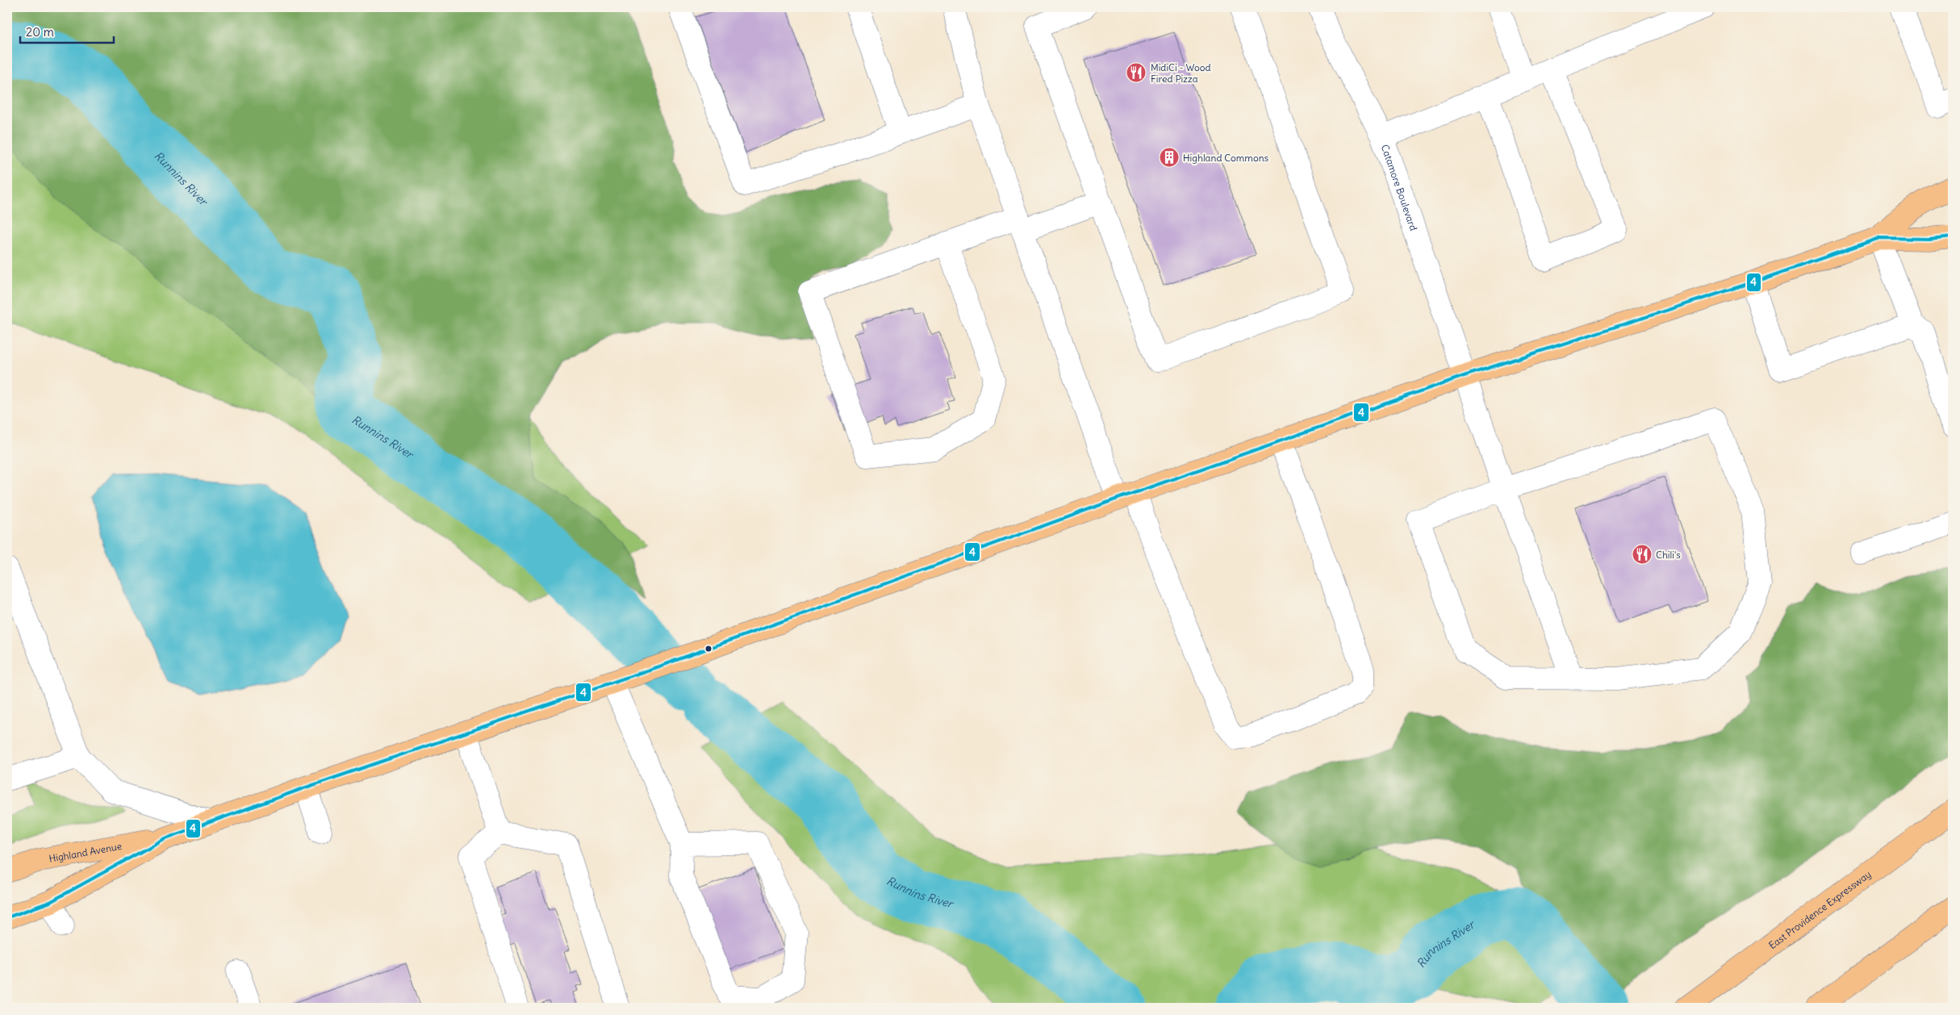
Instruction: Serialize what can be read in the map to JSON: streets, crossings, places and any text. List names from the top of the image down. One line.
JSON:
{"streets":{"main road":["Highland Avenue","East Providence Expressway"],"street":["Catamore Boulevard"]},"crossings":[["Catamore Boulevard","Highland Avenue"]],"water":["Runnins River"],"places":{"restaurant":["MidiCi - Wood Fired Pizza","Chili's"],"building":["Highland Commons"]},"lines":["transit line 4"],"scale_bar":"20 m"}
